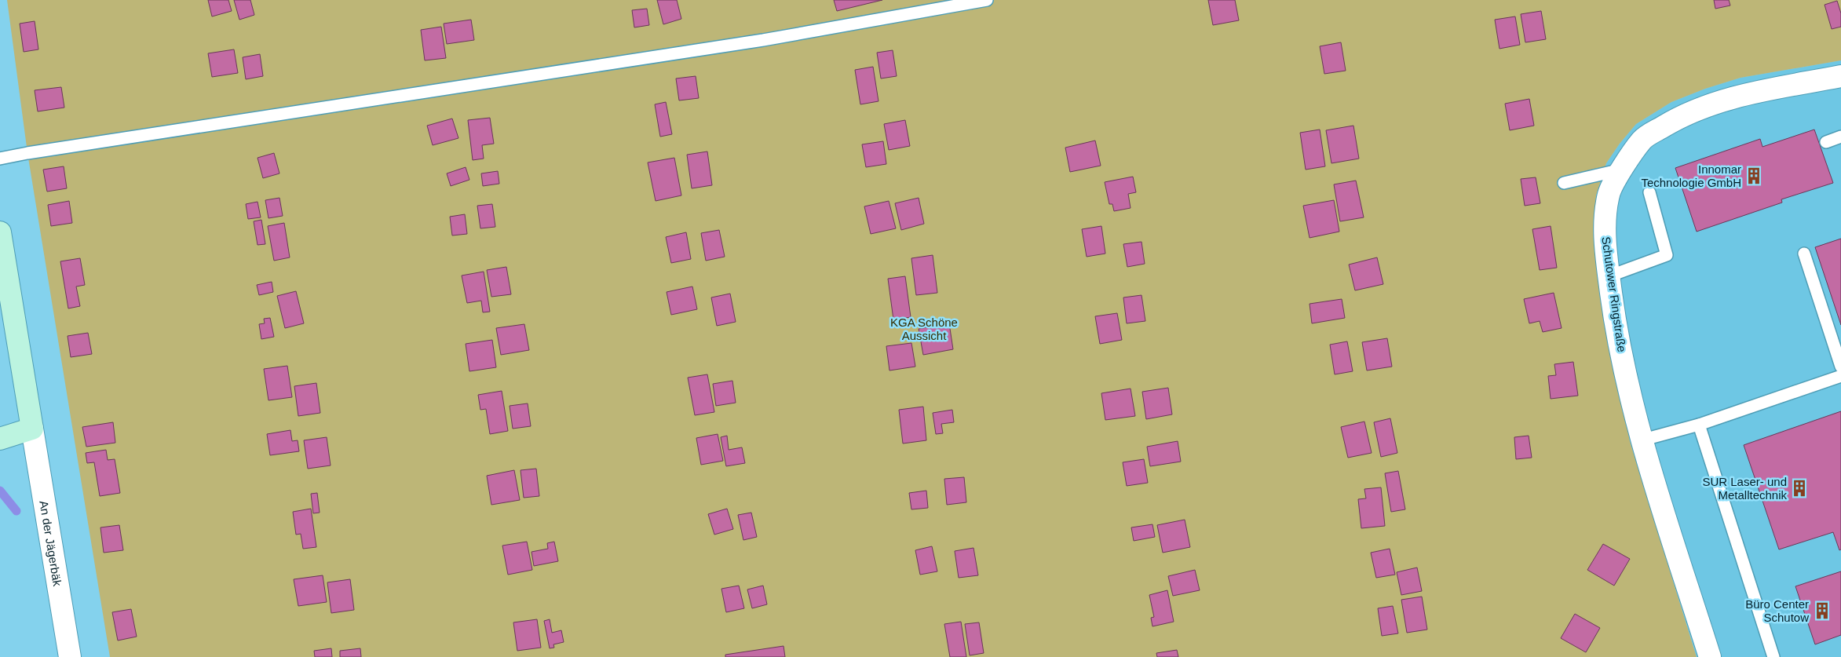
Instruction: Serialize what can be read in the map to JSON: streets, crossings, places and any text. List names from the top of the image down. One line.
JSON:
{"streets":{"street":["Schutower Ringstraße","An der Jägerbäk"]},"parks":["KGA Schöne Aussicht"],"places":{"building":["Innomar Technologie GmbH","SUR Laser- und Metalltechnik","Büro Center Schutow"]}}
